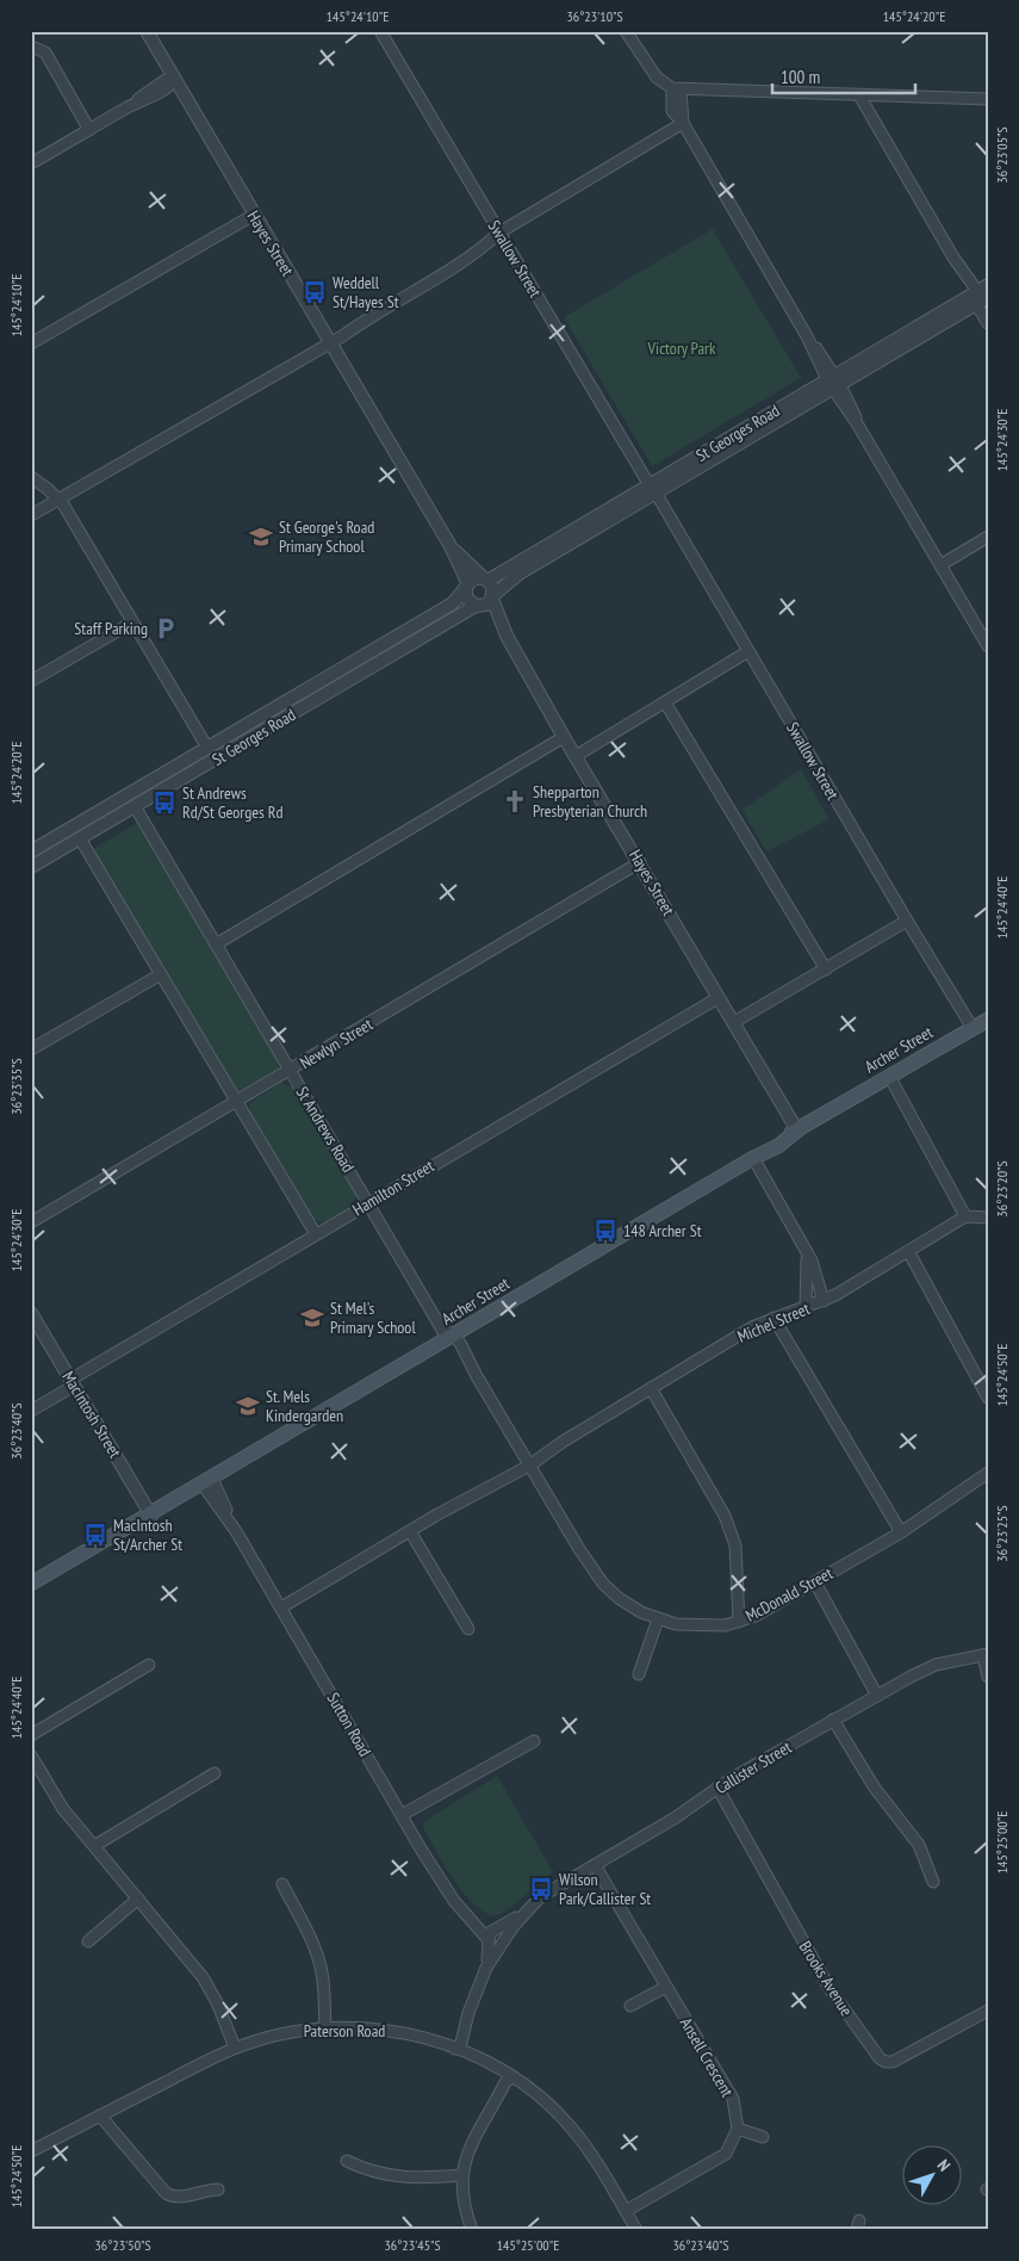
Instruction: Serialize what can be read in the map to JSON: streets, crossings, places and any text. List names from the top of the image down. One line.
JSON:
{"streets":{"main road":["Archer Street"],"street":["Hayes Street","Swallow Street","St Georges Road","Newlyn Street","St Andrews Road","Hamilton Street","Michel Street","MacIntosh Street","McDonald Street","Sutton Road","Callister Street","Brooks Avenue","Paterson Road","Ansell Crescent"]},"crossings":[["Hayes Street","St Georges Road"],["Hayes Street","Newlyn Street"],["Hayes Street","Archer Street"],["Hayes Street","Hamilton Street"],["Swallow Street","St Georges Road"],["Swallow Street","Archer Street"],["St Georges Road","St Andrews Road"],["Newlyn Street","St Andrews Road"],["Archer Street","St Andrews Road"],["Archer Street","MacIntosh Street"],["Archer Street","McDonald Street"],["Archer Street","Sutton Road"],["St Andrews Road","Hamilton Street"],["St Andrews Road","McDonald Street"],["Hamilton Street","MacIntosh Street"],["Michel Street","McDonald Street"],["Michel Street","Sutton Road"],["Sutton Road","Callister Street"],["Callister Street","Brooks Avenue"],["Callister Street","Paterson Road"],["Callister Street","Ansell Crescent"]],"parks":["Victory Park"],"places":{"bus stop":["Weddell St/Hayes St","St Andrews Rd/St Georges Rd","148 Archer St","MacIntosh St/Archer St","Wilson Park/Callister St"],"school or university":["St George's Road Primary School","St Mel's Primary School","St. Mels Kindergarden"],"parking":["Staff Parking"],"church":["Shepparton Presbyterian Church"]},"scale_bar":"100 m","north":"top right","coordinates":["145°24'10\"E","36°23'10\"S","145°24'20\"E","36°23'05\"S","145°24'30\"E","145°24'40\"E","36°23'35\"S","36°23'20\"S","145°24'50\"E","36°23'40\"S","36°23'25\"S","145°25'00\"E","36°23'50\"S","36°23'45\"S"]}
